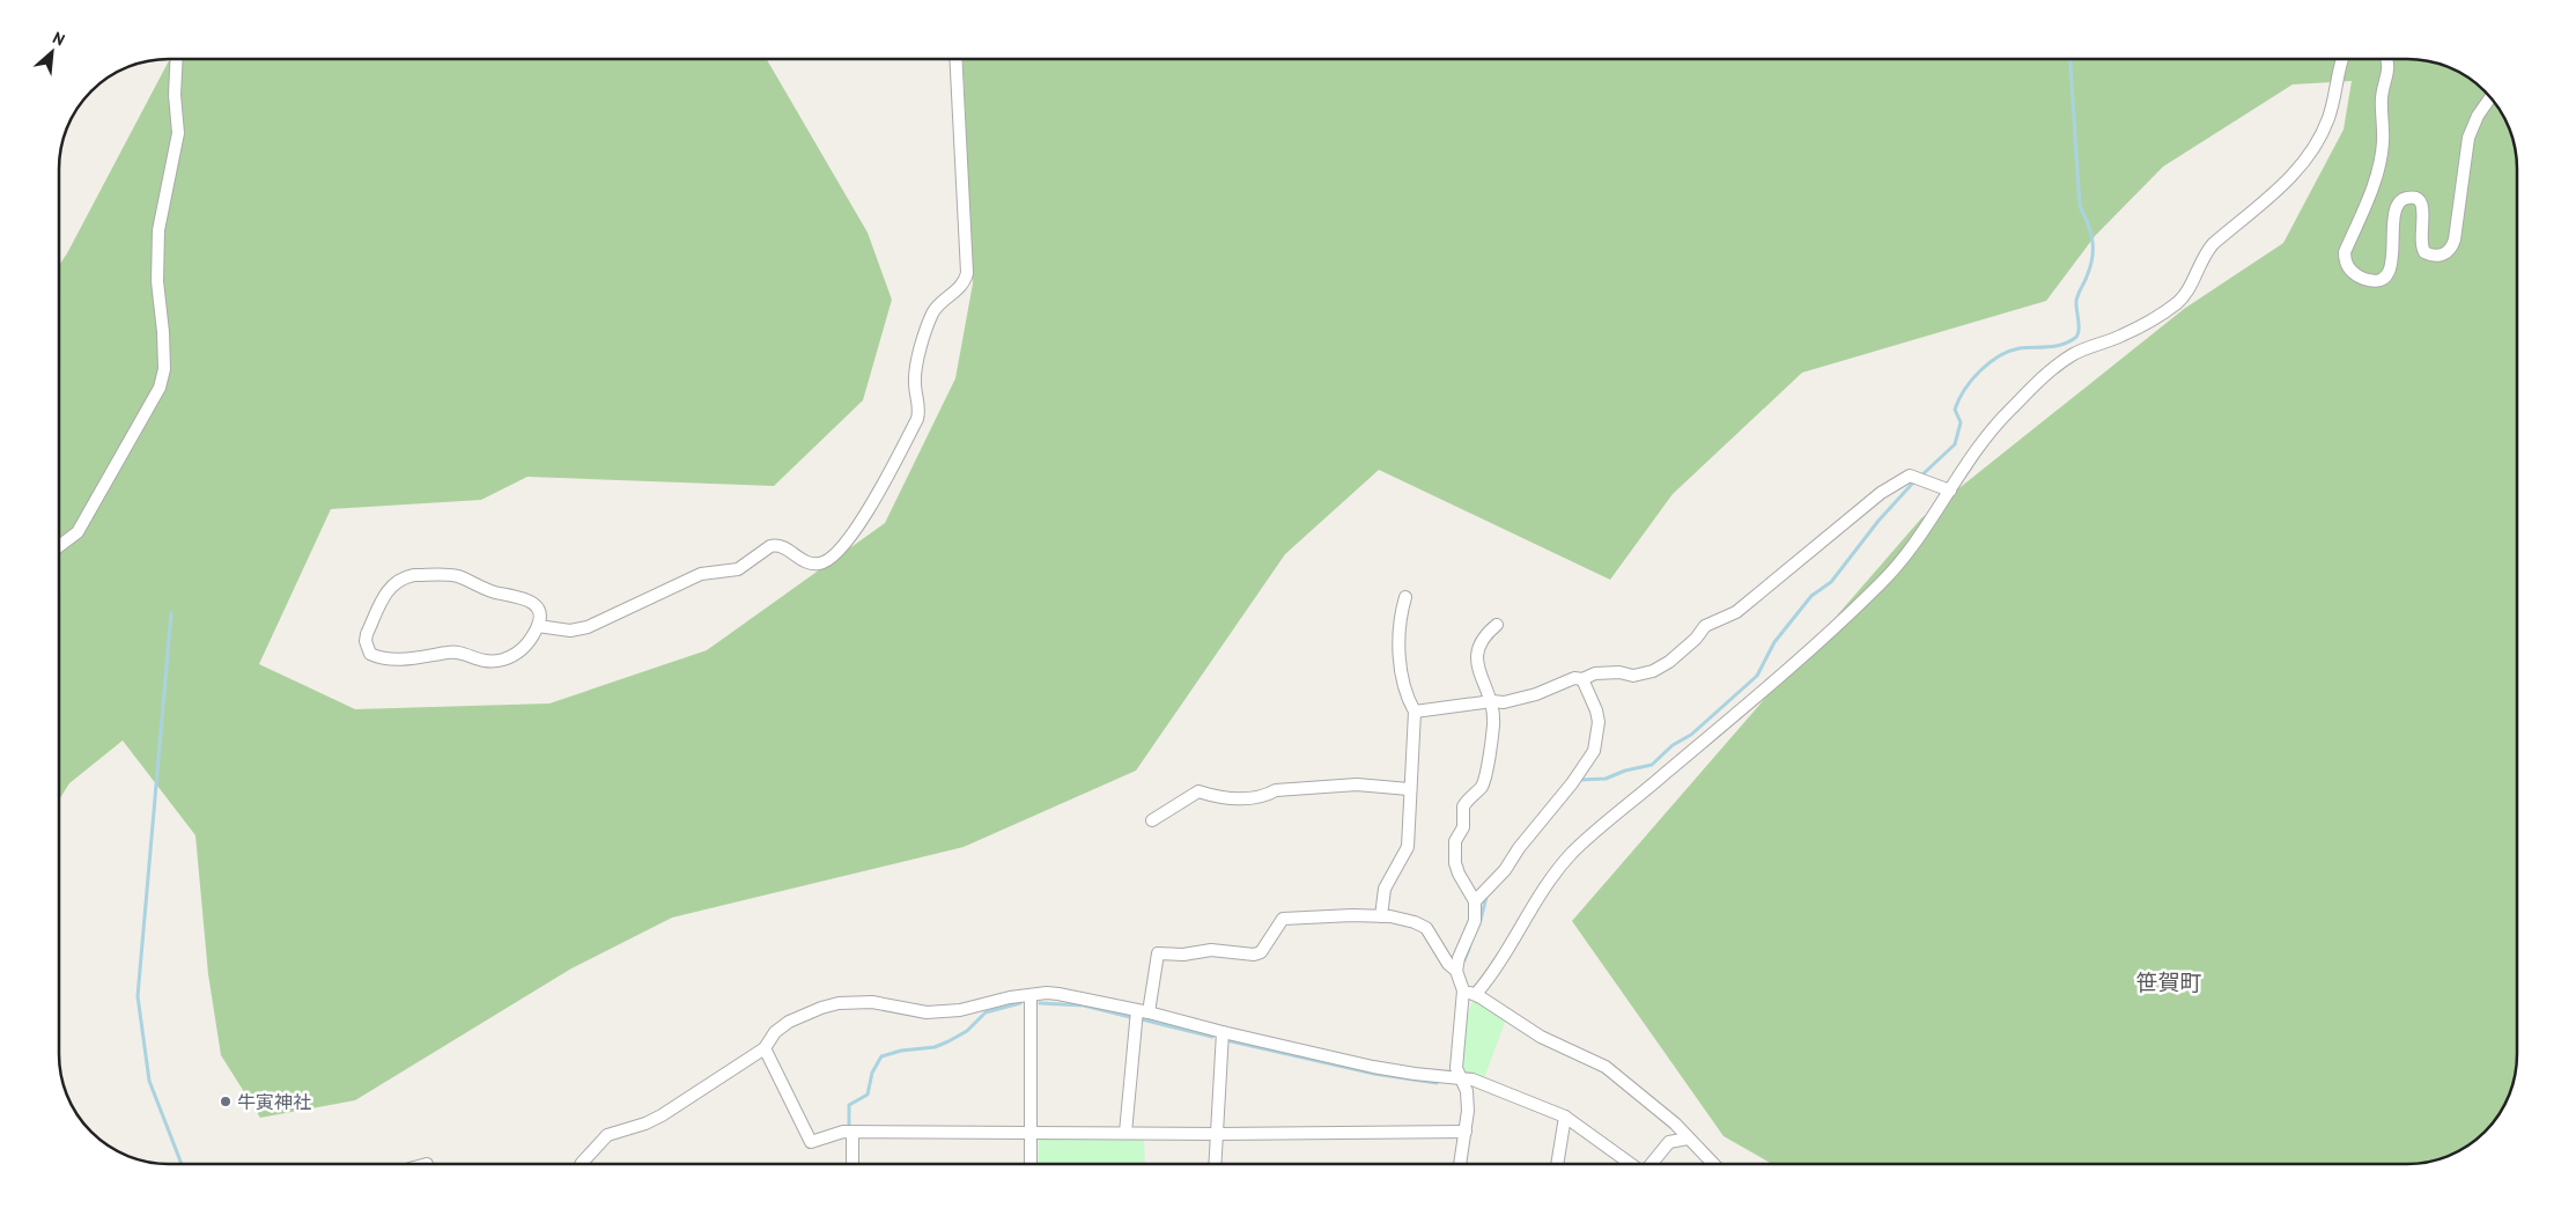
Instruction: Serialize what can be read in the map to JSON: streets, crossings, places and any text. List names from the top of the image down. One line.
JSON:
{"districts":["笹賀町"],"places":["牛寅神社"],"north":"top right"}
